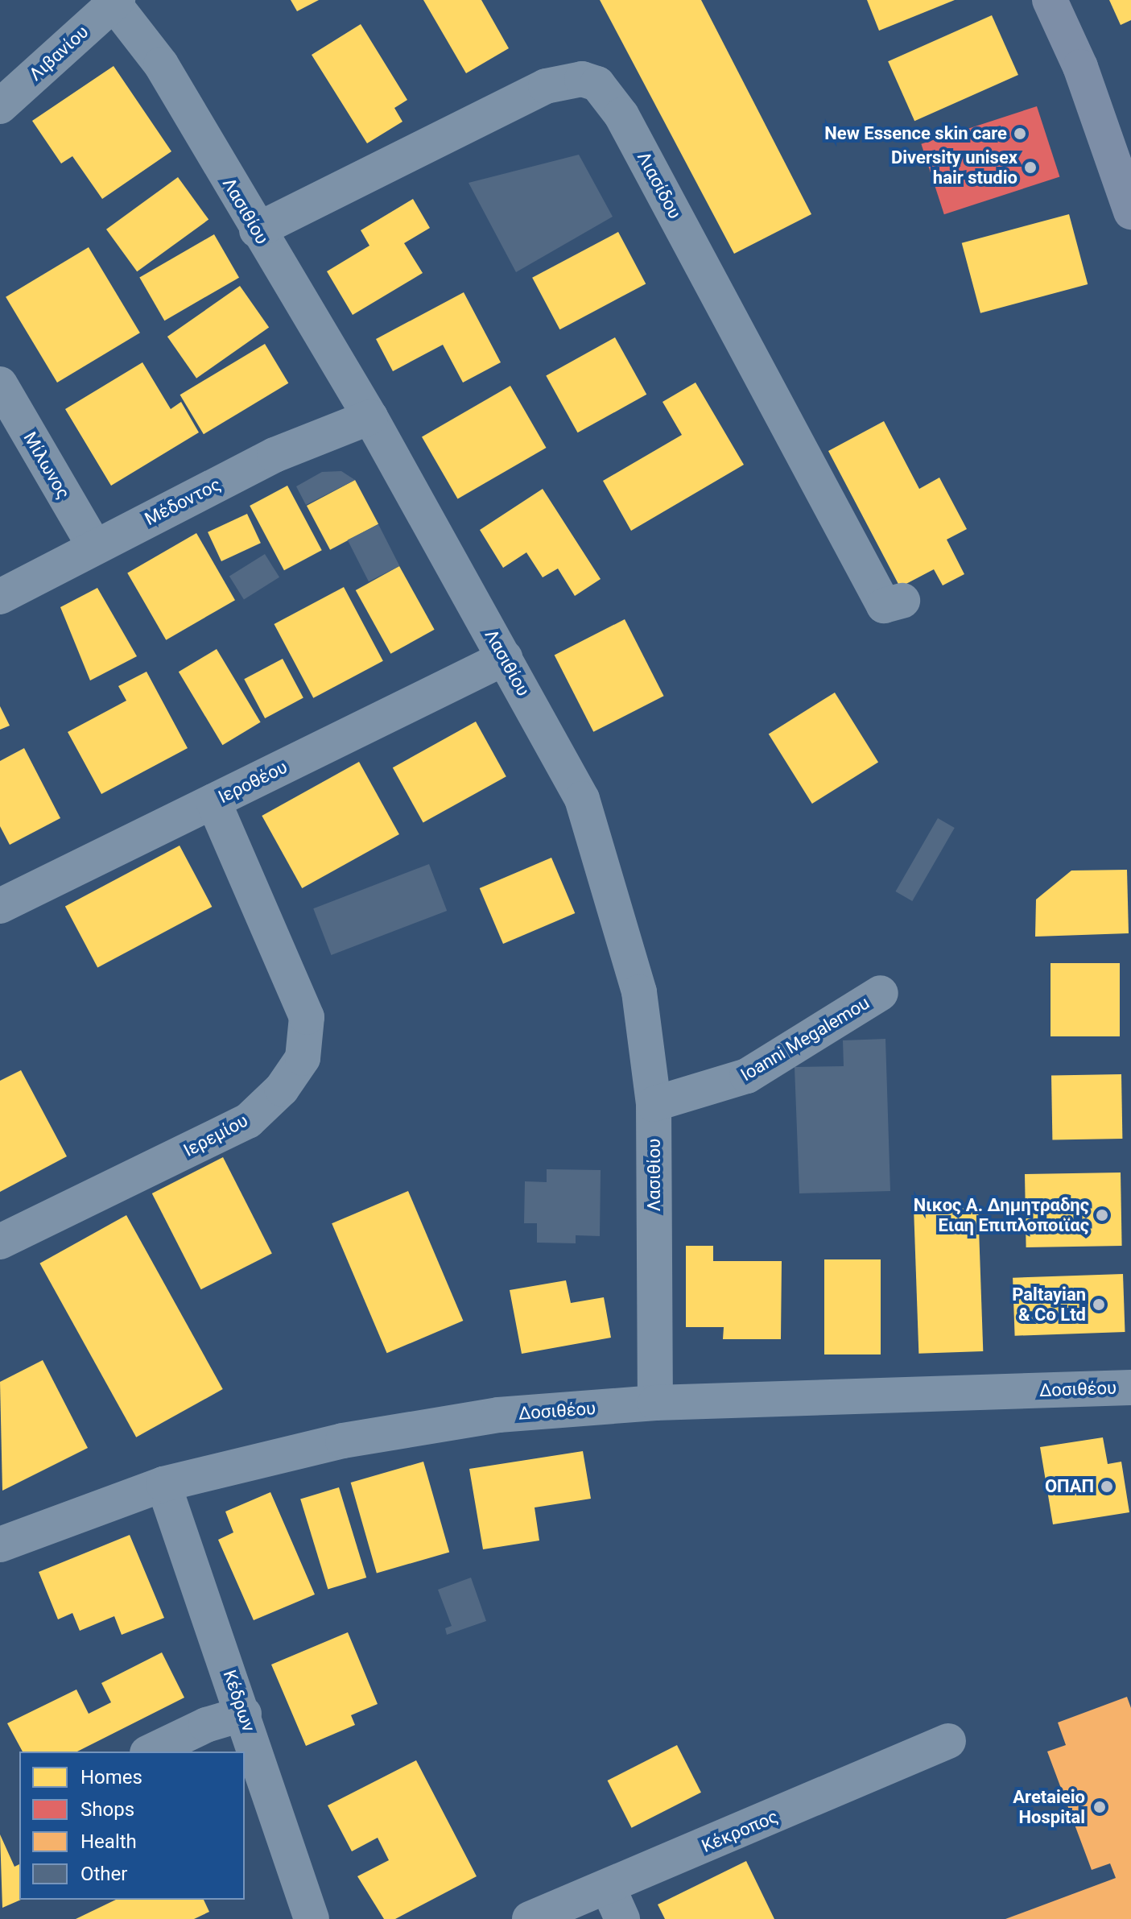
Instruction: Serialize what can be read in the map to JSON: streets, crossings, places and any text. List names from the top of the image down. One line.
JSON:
{"streets":{"street":["Λιβανίου","Λιασίδου","Λασιθίου","Μίλωνος","Μέδοντος","Ιεροθέου","Ioanni Megalemou","Ιερεμίου","Δοσιθέου","Κέδρων","Κέκροπος"]},"crossings":[["Λιβανίου","Λασιθίου"],["Λιασίδου","Λασιθίου"],["Λασιθίου","Μέδοντος"],["Λασιθίου","Ιεροθέου"],["Λασιθίου","Ioanni Megalemou"],["Λασιθίου","Δοσιθέου"],["Μίλωνος","Μέδοντος"],["Ιεροθέου","Ιερεμίου"],["Δοσιθέου","Κέδρων"]],"places":["New Essence skin care","Diversity unisex hair studio","Νικος Α. Δημητραδης Ειαη Επιπλοποιϊας","Paltayian & Co Ltd","ΟΠΑΠ","Aretaieio Hospital"],"legend":["Homes","Shops","Health","Other"]}
